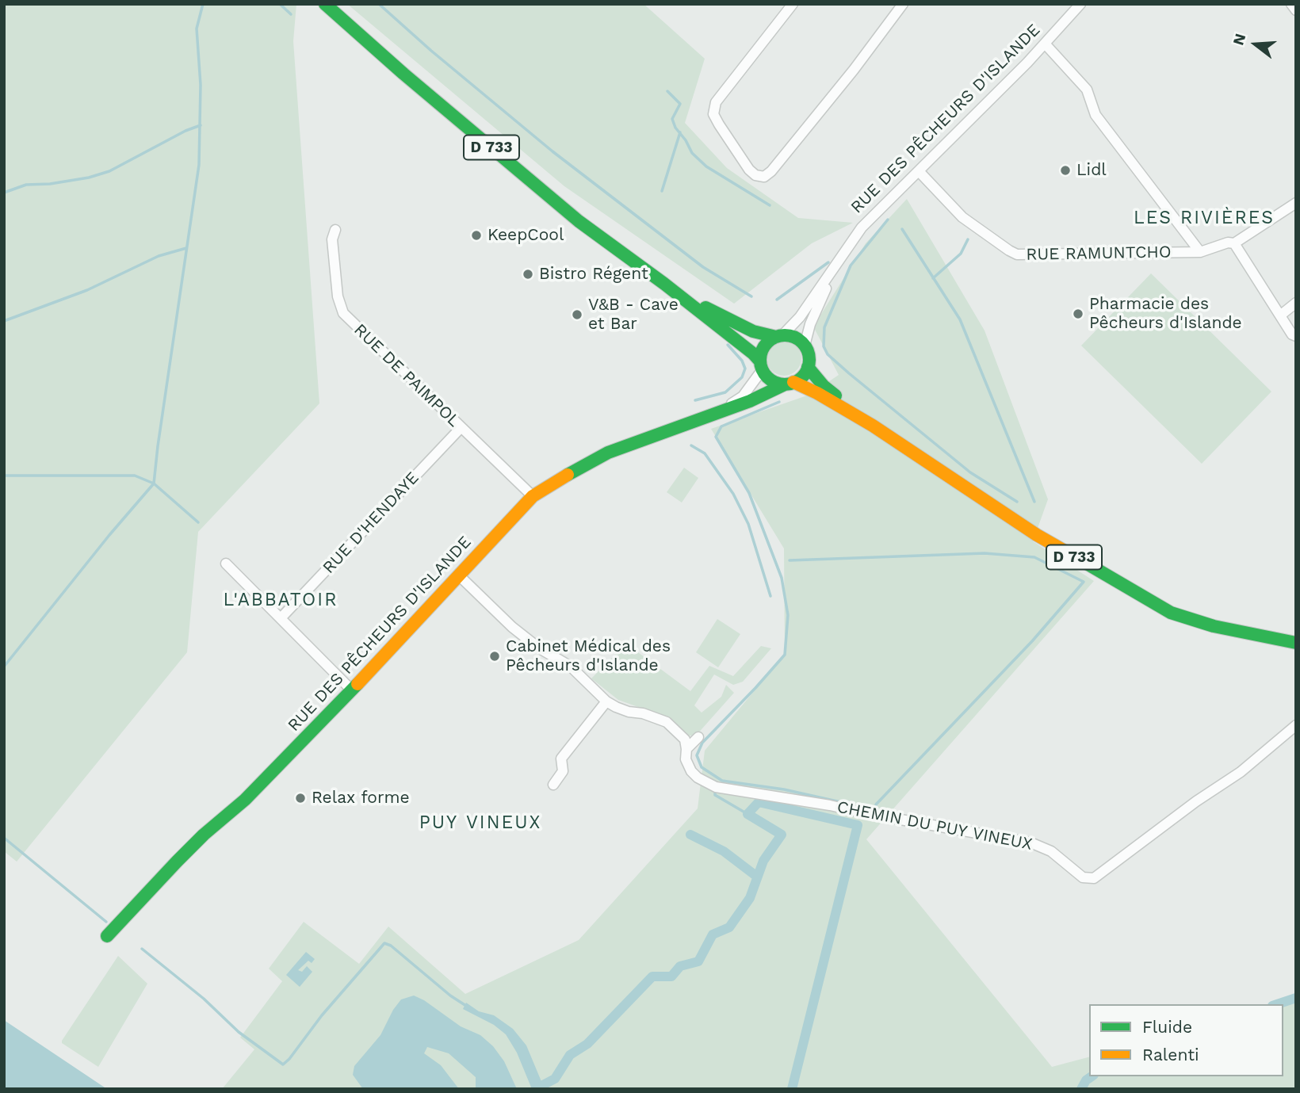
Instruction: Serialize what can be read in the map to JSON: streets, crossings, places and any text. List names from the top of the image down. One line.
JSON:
{"streets":{"main road":["RUE DES PÊCHEURS D'ISLANDE","D 733"],"street":["RUE RAMUNTCHO","RUE DE PAIMPOL","RUE D'HENDAYE","CHEMIN DU PUY VINEUX"]},"crossings":[["RUE DES PÊCHEURS D'ISLANDE","D 733"],["RUE DES PÊCHEURS D'ISLANDE","RUE RAMUNTCHO"],["RUE DES PÊCHEURS D'ISLANDE","RUE DE PAIMPOL"],["RUE DE PAIMPOL","RUE D'HENDAYE"]],"districts":["LES RIVIÈRES","L'ABBATOIR","PUY VINEUX"],"places":["Lidl","KeepCool","Bistro Régent","Pharmacie des Pêcheurs d'Islande","V&B - Cave et Bar","Cabinet Médical des Pêcheurs d'Islande","Relax forme"],"legend":["Fluide","Ralenti"],"north":"left"}
